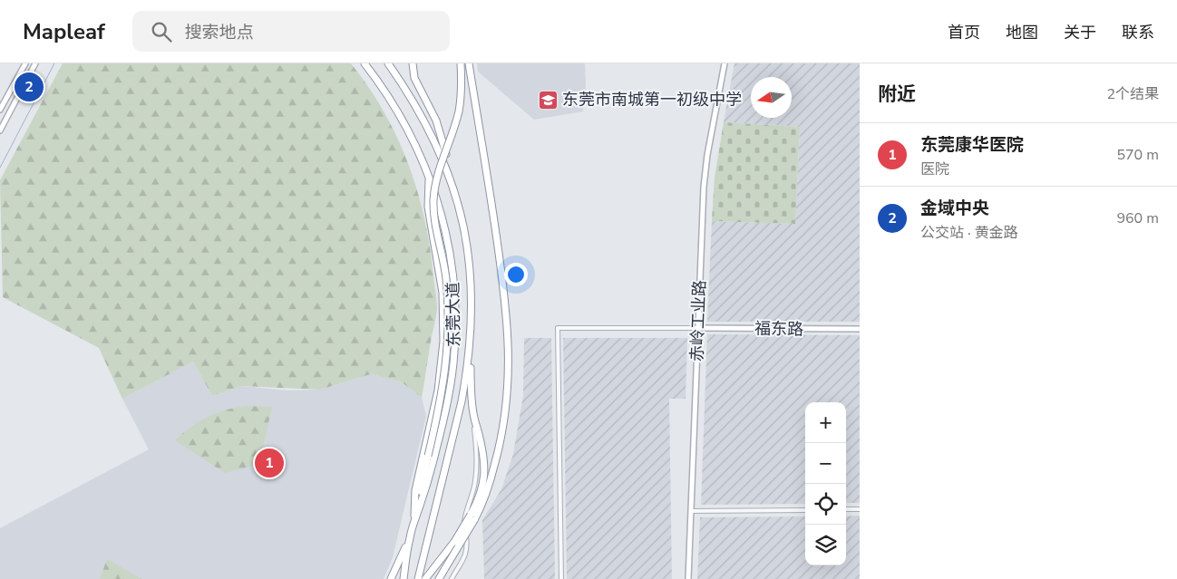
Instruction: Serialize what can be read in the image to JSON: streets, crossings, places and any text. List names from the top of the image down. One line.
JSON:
{"streets":{"highway":["东莞大道"],"street":["赤岭工业路","福东路"]},"crossings":[["赤岭工业路","福东路"]],"places":{"school or university":["东莞市南城第一初级中学"]},"north":"left","page":{"header":"Mapleaf","search":"搜索地点","nav":["首页","地图","关于","联系"],"heading":["附近","2个结果"],"pins":["2","1"],"list":[{"mark":"1","name":"东莞康华医院","note":"医院","value":"570 m"},{"mark":"2","name":"金域中央","note":"公交站 · 黄金路","value":"960 m"}],"map_buttons":["+","−"]}}
